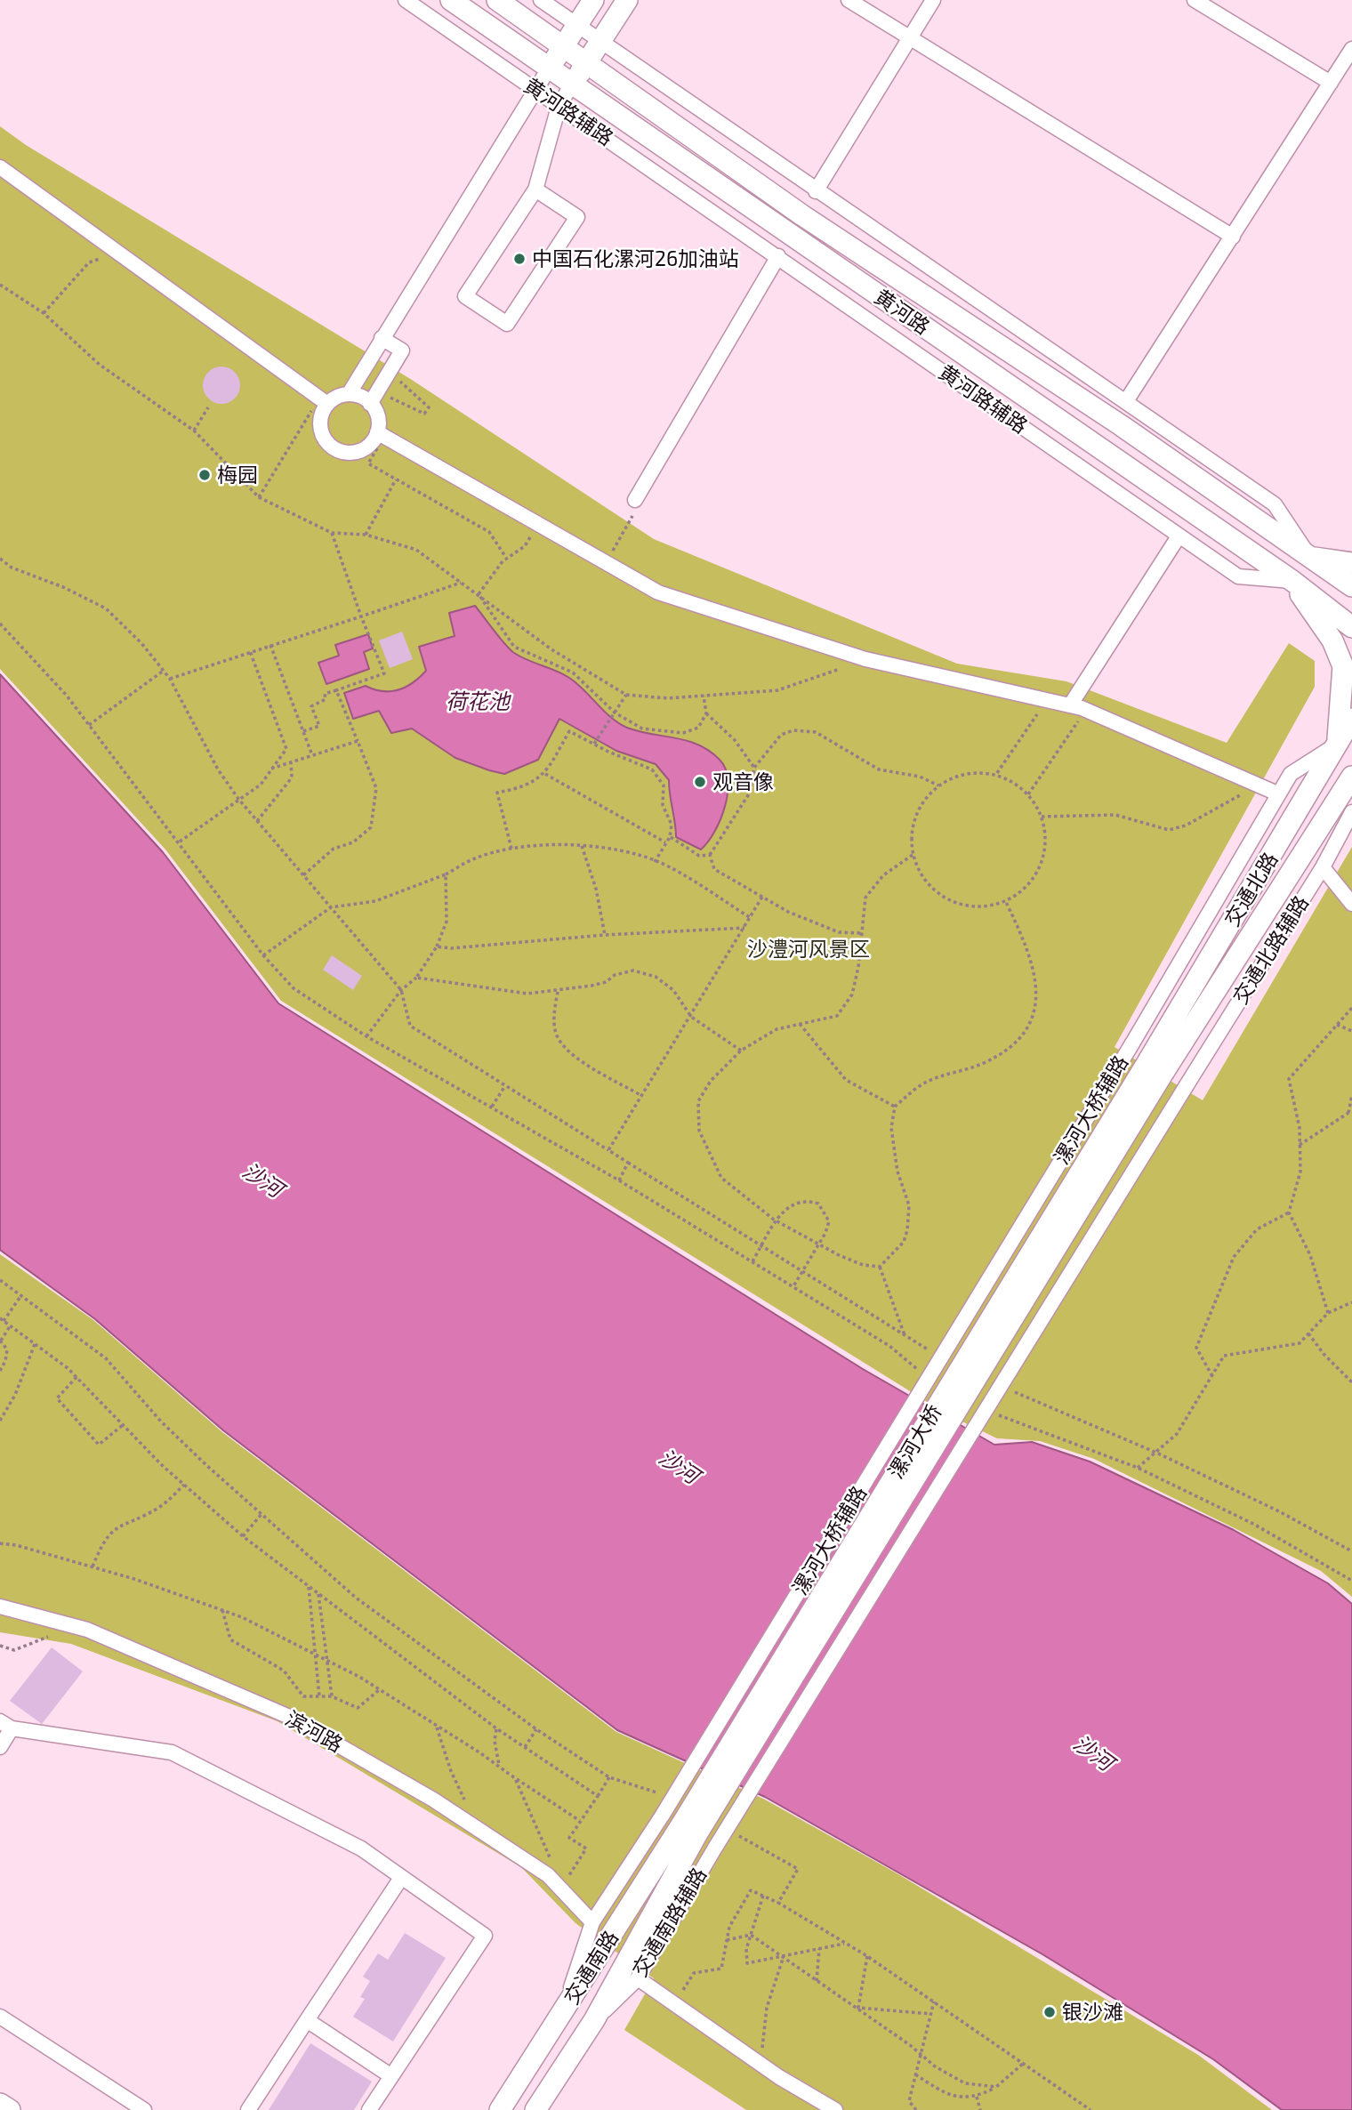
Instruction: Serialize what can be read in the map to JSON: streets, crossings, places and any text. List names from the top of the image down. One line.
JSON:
{"streets":{"main road":["黄河路","交通北路","漯河大桥","交通南路"],"street":["黄河路辅路","交通北路辅路","漯河大桥辅路","滨河路","交通南路辅路"]},"crossings":[["黄河路辅路","黄河路"],["交通北路","漯河大桥"],["交通北路辅路","交通南路辅路"],["漯河大桥辅路","滨河路"],["漯河大桥","交通南路"],["交通南路辅路","交通南路"]],"water":["荷花池","沙河"],"parks":["沙澧河风景区"],"places":["中国石化漯河26加油站","梅园","观音像","银沙滩"]}
